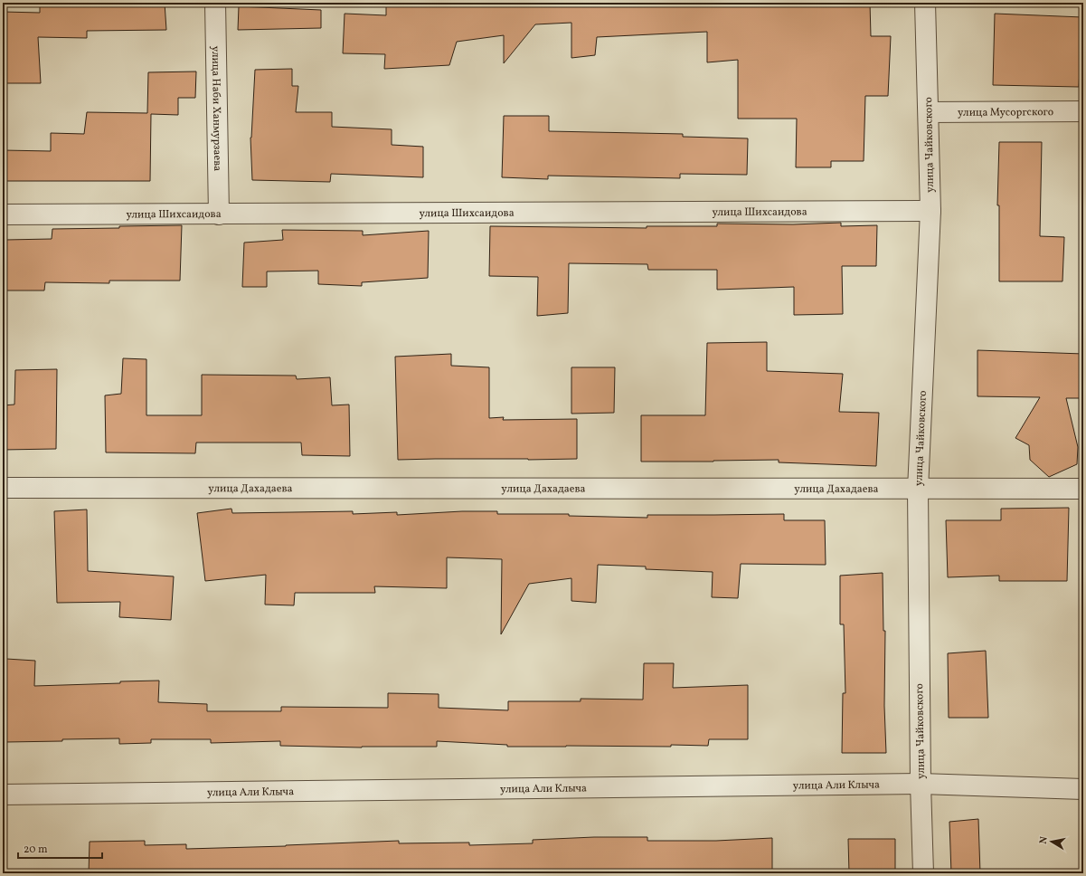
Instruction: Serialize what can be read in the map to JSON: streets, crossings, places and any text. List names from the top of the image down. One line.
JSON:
{"streets":{"street":["улица Наби Ханмурзаева","улица Мусоргского","улица Чайковского","улица Шихсаидова","улица Дахадаева","улица Али Клыча"]},"crossings":[["улица Наби Ханмурзаева","улица Шихсаидова"],["улица Мусоргского","улица Чайковского"],["улица Чайковского","улица Шихсаидова"],["улица Чайковского","улица Дахадаева"],["улица Чайковского","улица Али Клыча"]],"scale_bar":"20 m","north":"left"}
